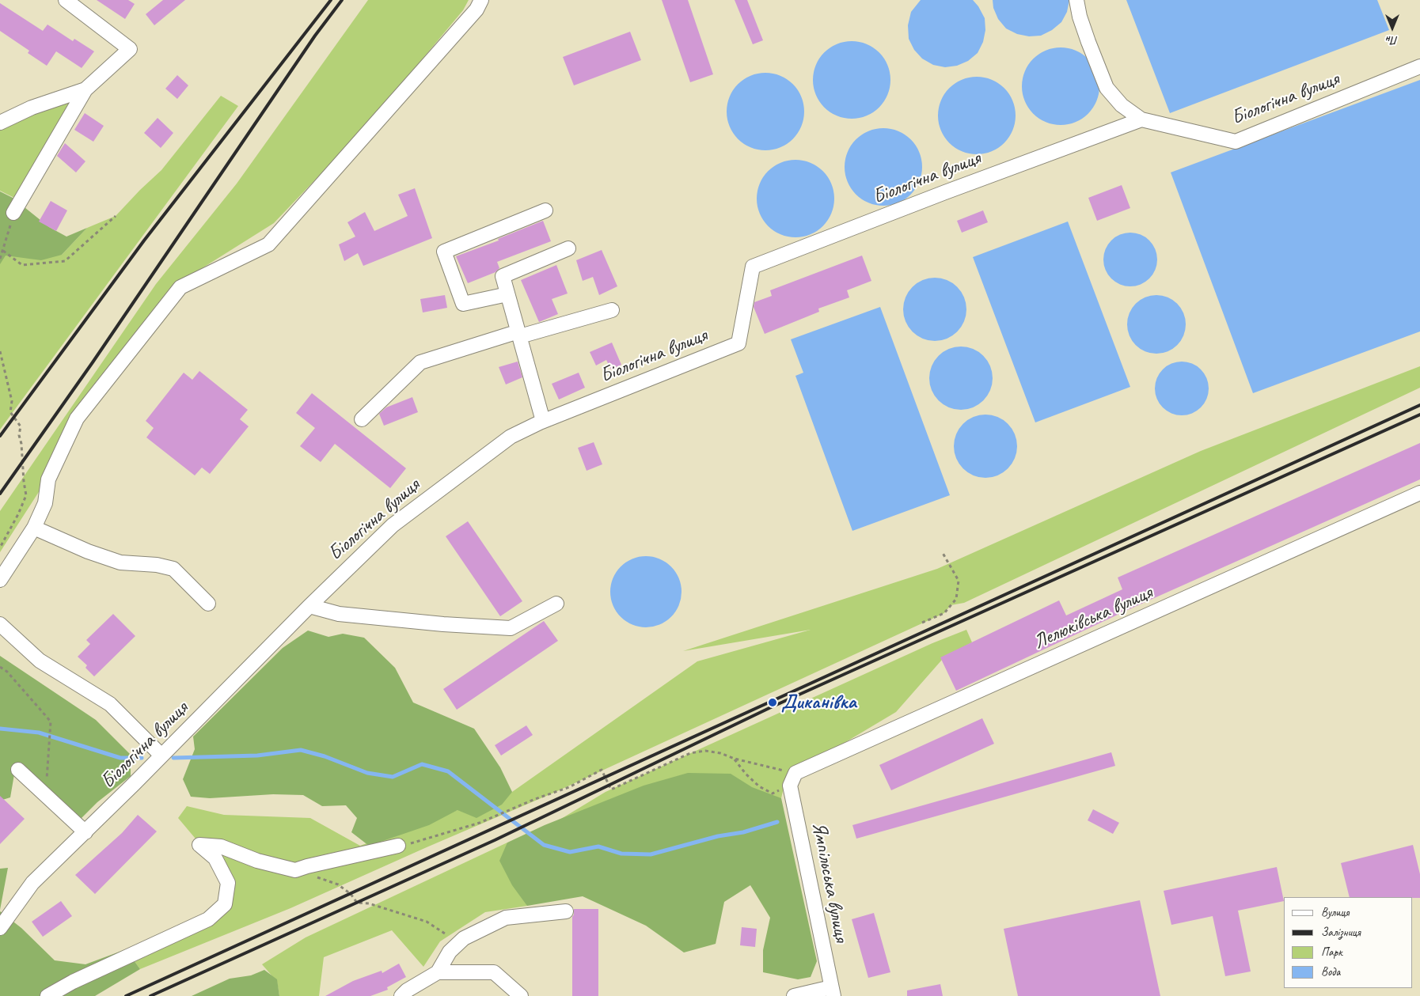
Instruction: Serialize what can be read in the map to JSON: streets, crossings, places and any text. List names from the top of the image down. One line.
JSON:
{"streets":{"street":["Біологічна вулиця","Лелюківська вулиця","Ямпільська вулиця"]},"crossings":[["Лелюківська вулиця","Ямпільська вулиця"]],"places":["Диканівка"],"legend":["Вулиця","Залізниця","Парк","Вода"],"north":"bottom"}
